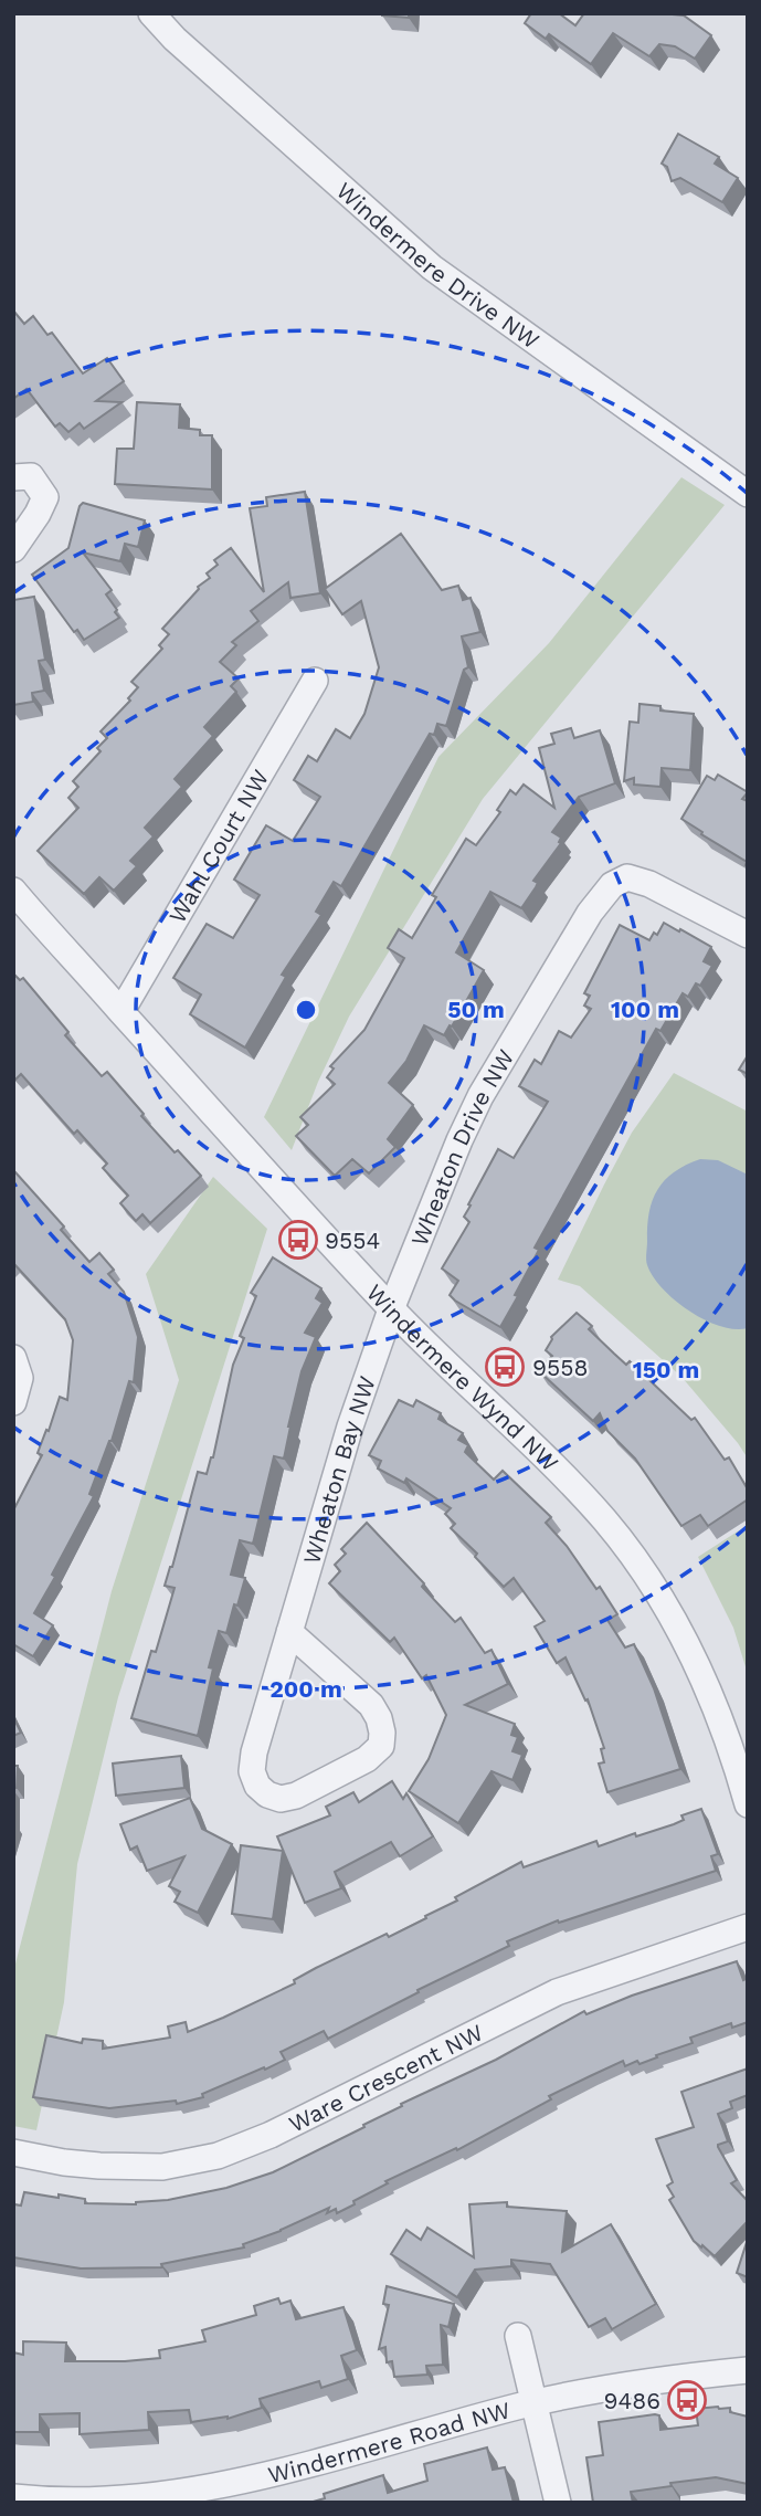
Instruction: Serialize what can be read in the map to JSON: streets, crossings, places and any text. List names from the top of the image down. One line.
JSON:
{"streets":{"street":["Windermere Drive NW","Wahl Court NW","Wheaton Drive NW","Windermere Wynd NW","Wheaton Bay NW","Ware Crescent NW","Windermere Road NW"]},"crossings":[["Wahl Court NW","Windermere Wynd NW"],["Wheaton Drive NW","Windermere Wynd NW"],["Wheaton Drive NW","Wheaton Bay NW"],["Windermere Wynd NW","Wheaton Bay NW"]],"places":{"bus stop":["9554","9558","9486"]},"rings":["50 m","100 m","150 m","200 m"]}
